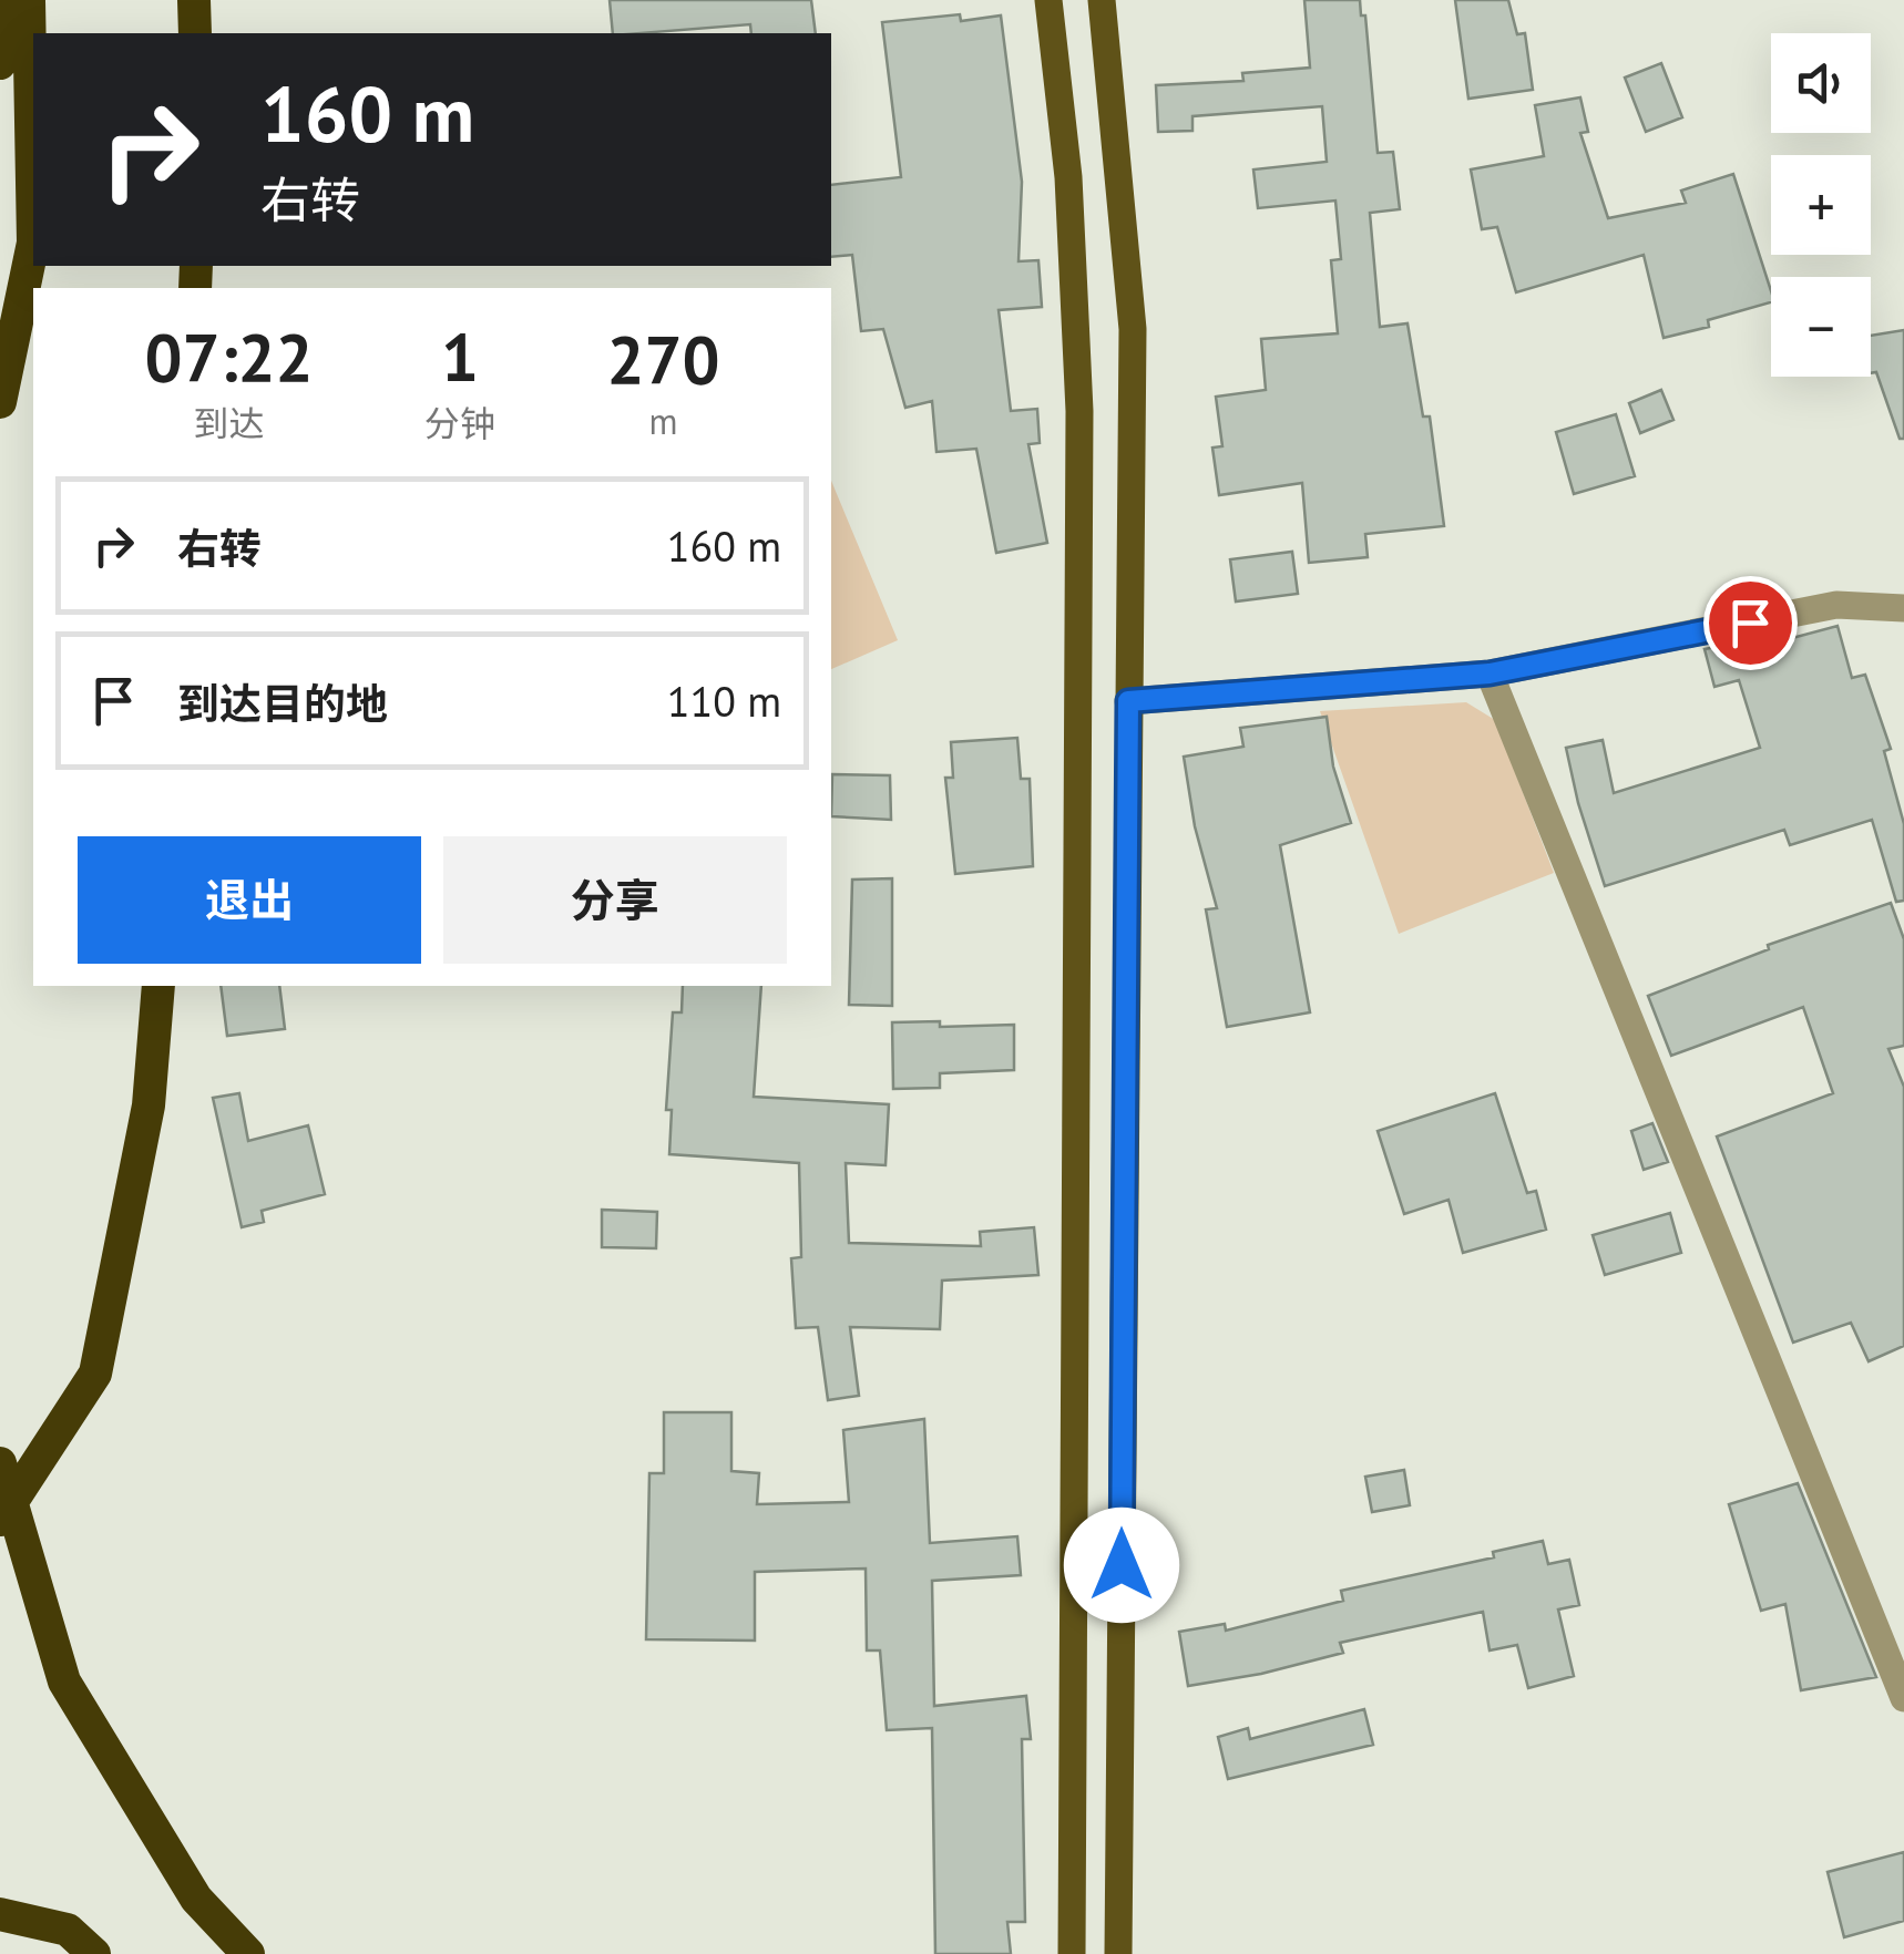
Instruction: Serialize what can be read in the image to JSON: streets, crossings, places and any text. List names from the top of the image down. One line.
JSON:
{"page":{"map_buttons":["+","−"],"turn":["160 m","右转"],"eta":["07:22","到达","1","分钟","270","m"],"list":[{"name":"右转","value":"160 m"},{"name":"到达目的地","value":"110 m"}],"buttons":["退出","分享"]}}
